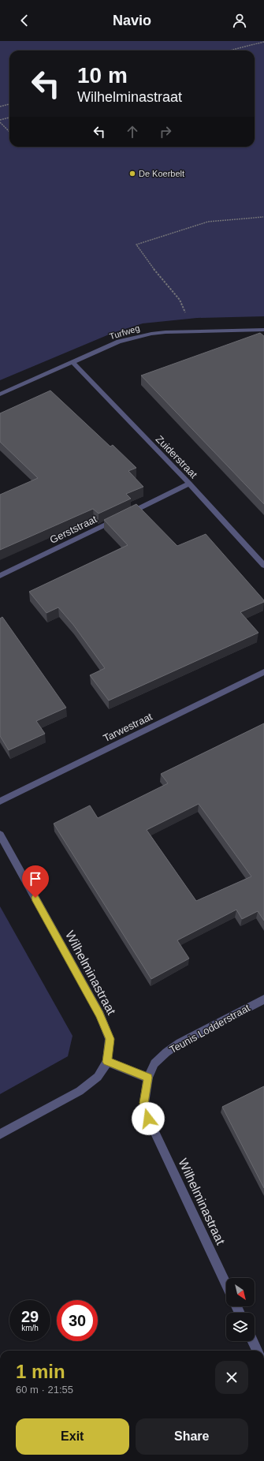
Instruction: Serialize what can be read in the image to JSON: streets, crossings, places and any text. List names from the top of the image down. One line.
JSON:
{"streets":{"street":["Turfweg","Zuiderstraat","Gerststraat","Tarwestraat","Wilhelminastraat","Teunis Lodderstraat"]},"crossings":[["Turfweg","Zuiderstraat"],["Zuiderstraat","Gerststraat"],["Wilhelminastraat","Teunis Lodderstraat"]],"places":["De Koerbelt"],"north":"bottom right","page":{"header":"Navio","turn":["10 m","Wilhelminastraat"],"speed":"29 km/h","limit":"30","heading":["1 min","60 m · 21:55"],"buttons":["Exit","Share"]}}
